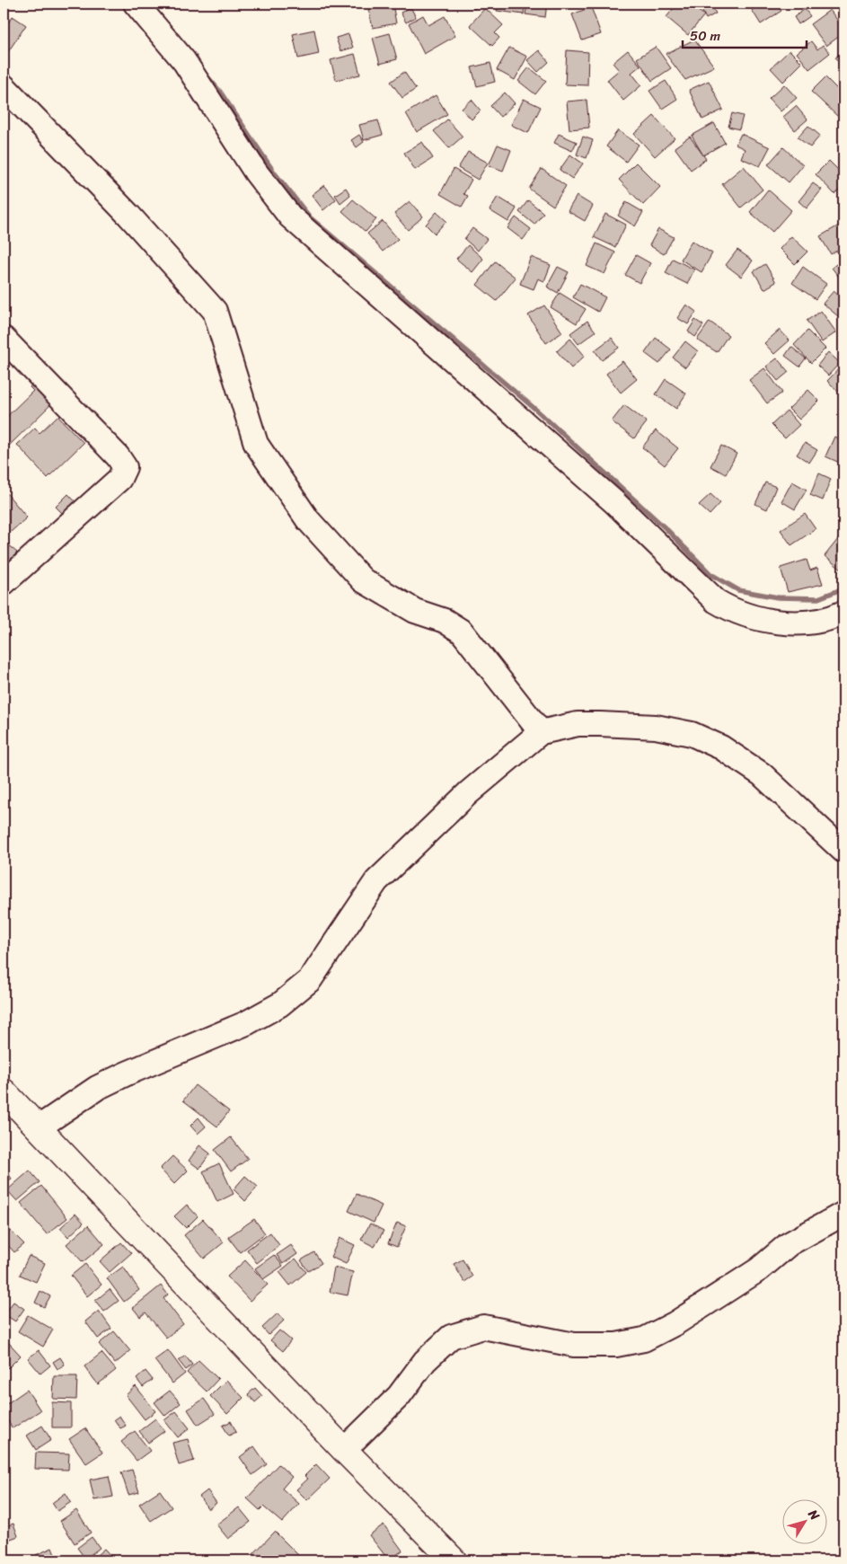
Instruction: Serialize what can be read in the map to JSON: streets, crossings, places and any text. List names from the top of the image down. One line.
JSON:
{"scale_bar":"50 m","north":"top right"}
